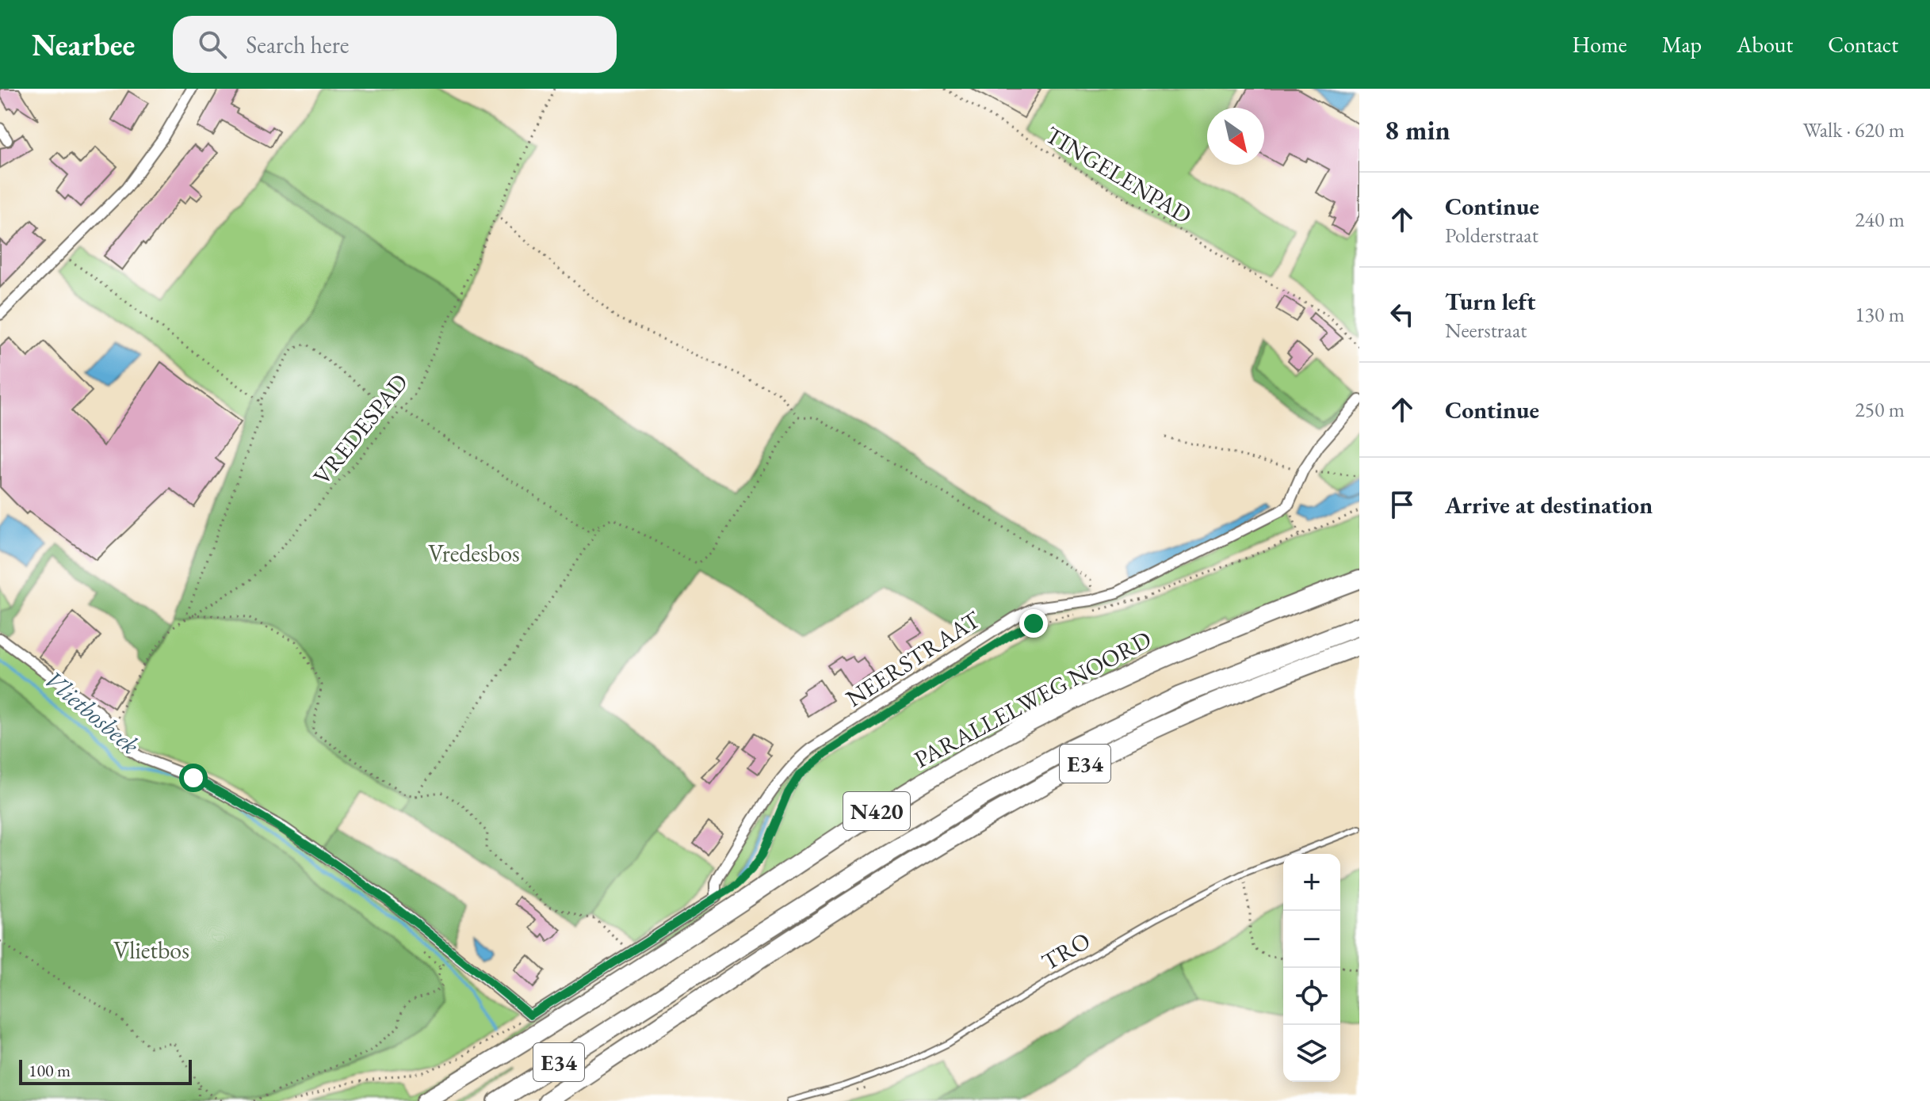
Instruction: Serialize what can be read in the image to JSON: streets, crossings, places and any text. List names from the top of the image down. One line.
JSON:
{"streets":{"highway":["PARALLELWEG NOORD","E34","N420"],"street":["NEERSTRAAT"],"lane":["TRO"],"path":["TINGELENPAD","VREDESPAD"]},"water":["Vlietbosbeek"],"parks":["Vredesbos","Vlietbos"],"scale_bar":"100 m","north":"bottom right","page":{"header":"Nearbee","search":"Search here","nav":["Home","Map","About","Contact"],"heading":["8 min","Walk · 620 m"],"list":[["Continue","Polderstraat","240 m"],["Turn left","Neerstraat","130 m"],["Continue","250 m"],"Arrive at destination"],"map_buttons":["+","−"],"scale":"100 m"}}
